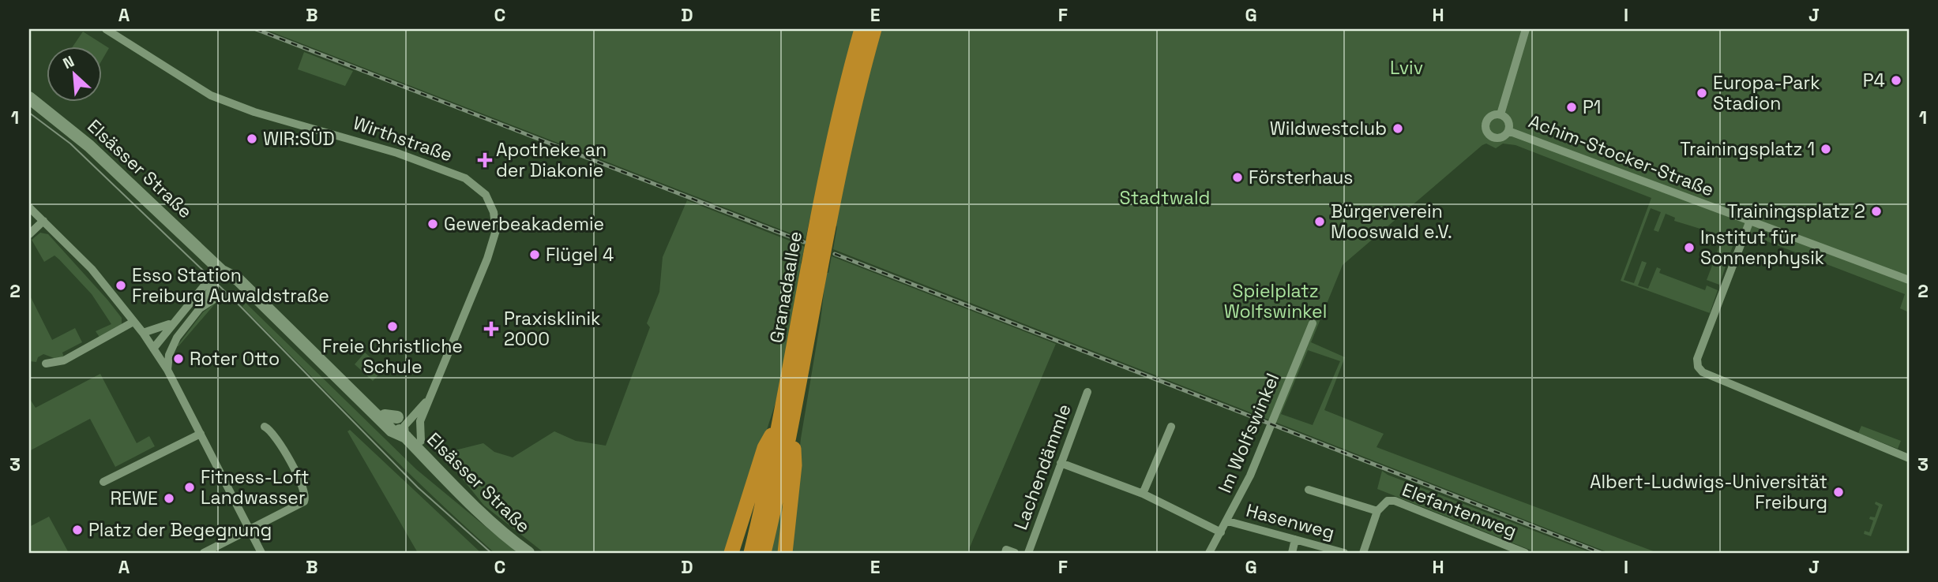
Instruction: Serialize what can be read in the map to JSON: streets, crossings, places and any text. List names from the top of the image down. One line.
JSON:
{"streets":{"highway":["Granadaallee"],"main road":["Elsässer Straße"],"street":["Wirthstraße","Achim-Stocker-Straße","Im Wolfswinkel","Lachendämmle","Elefantenweg","Hasenweg"]},"crossings":[["Wirthstraße","Elsässer Straße"],["Im Wolfswinkel","Hasenweg"],["Lachendämmle","Hasenweg"]],"parks":["Lviv","Stadtwald","Spielplatz Wolfswinkel"],"places":{"other":["P4","Europa-Park Stadion","P1","Wildwestclub","WIR:SÜD","Trainingsplatz 1","Försterhaus","Trainingsplatz 2","Bürgerverein Mooswald e.V.","Gewerbeakademie","Institut für Sonnenphysik","Flügel 4","Esso Station Freiburg Auwaldstraße","Freie Christliche Schule","Roter Otto","Fitness-Loft Landwasser","Albert-Ludwigs-Universität Freiburg","REWE","Platz der Begegnung"],"health":["Apotheke an der Diakonie","Praxisklinik 2000"]},"north":"top left","grid":{"columns":["A","B","C","D","E","F","G","H","I","J"],"rows":["1","2","3"]}}
